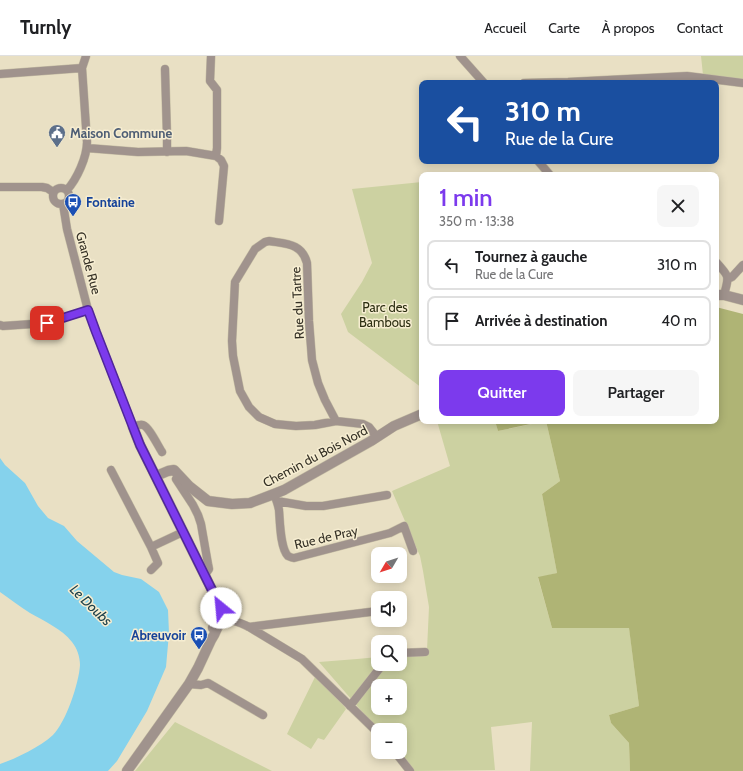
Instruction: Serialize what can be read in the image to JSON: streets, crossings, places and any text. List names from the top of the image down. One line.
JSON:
{"streets":{"street":["Grande Rue","Rue du Tartre","Chemin du Bois Nord","Rue de Pray"]},"crossings":[["Grande Rue","Chemin du Bois Nord"],["Rue du Tartre","Chemin du Bois Nord"],["Chemin du Bois Nord","Rue de Pray"]],"water":["Le Doubs"],"parks":["Parc des Bambous"],"places":{"public building":["Maison Commune"],"bus stop":["Fontaine","Abreuvoir"]},"north":"bottom left","page":{"header":"Turnly","nav":["Accueil","Carte","À propos","Contact"],"turn":["310 m","Rue de la Cure"],"heading":["1 min","350 m · 13:38"],"list":[{"name":"Tournez à gauche","note":"Rue de la Cure","value":"310 m"},{"name":"Arrivée à destination","value":"40 m"}],"buttons":["Quitter","Partager"],"map_buttons":["+","−"]}}
